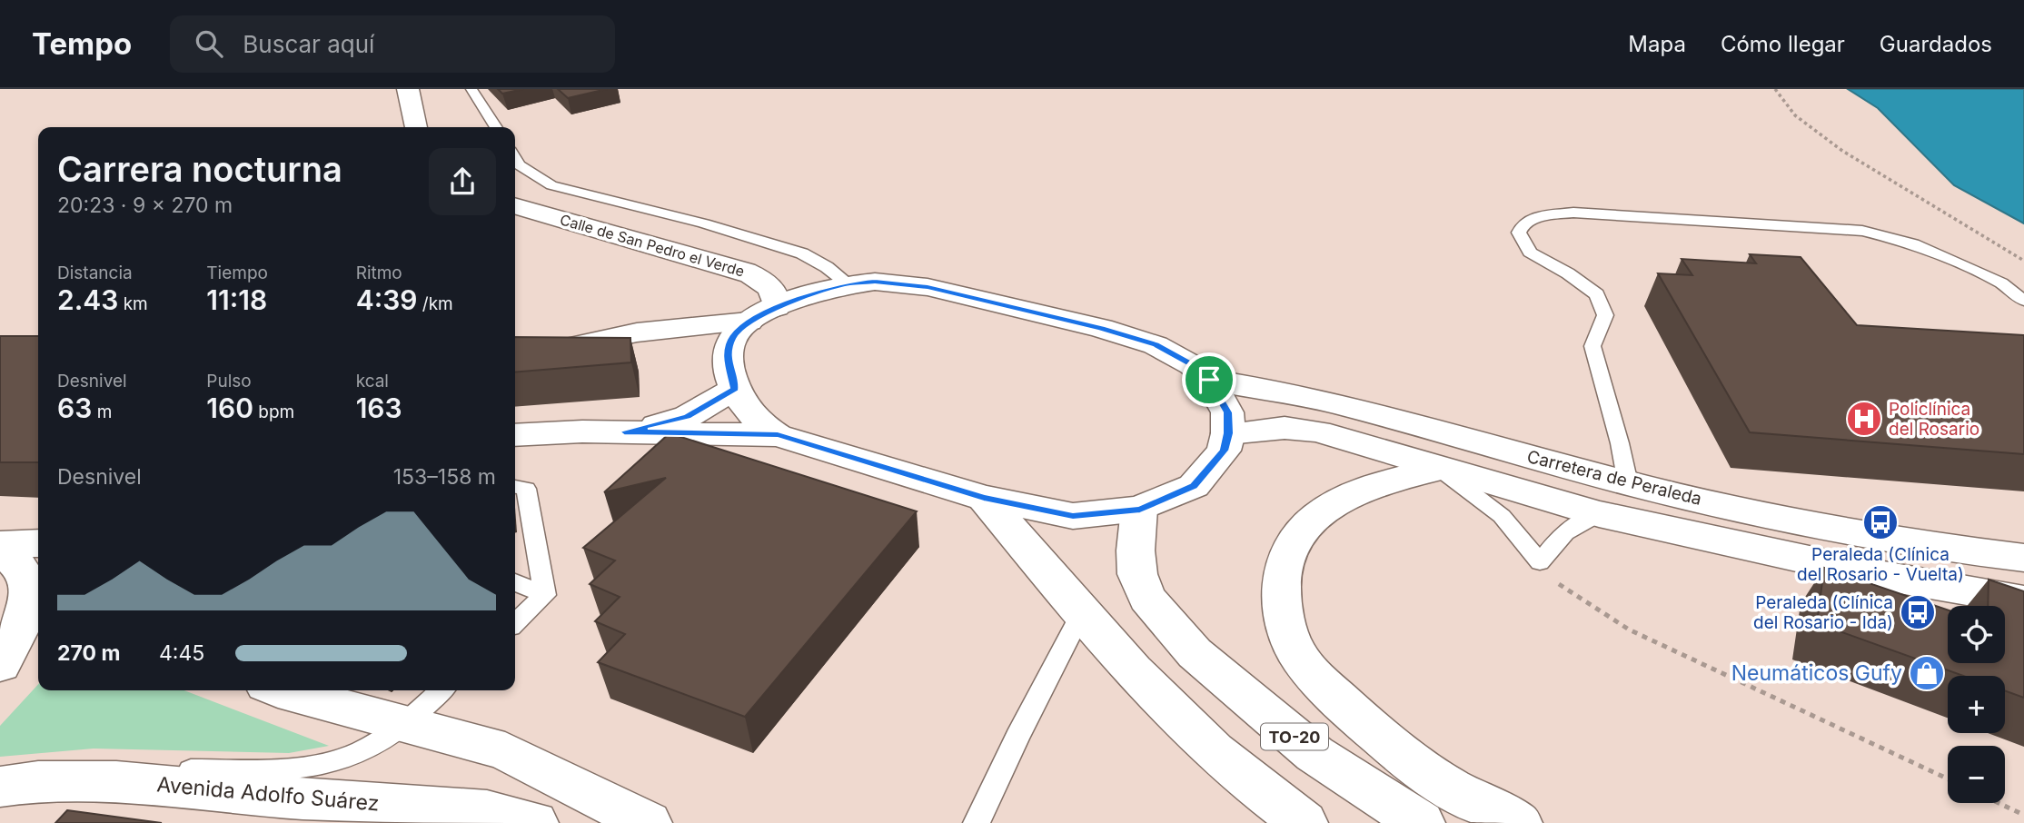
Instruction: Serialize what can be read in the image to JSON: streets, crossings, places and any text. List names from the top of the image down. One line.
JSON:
{"streets":{"main road":["Calle de San Pedro el Verde","Carretera de Peraleda","TO-20","Avenida Adolfo Suárez"]},"crossings":[["Calle de San Pedro el Verde","Carretera de Peraleda"],["Carretera de Peraleda","TO-20"]],"places":{"hospital":["Policlínica del Rosario"],"bus stop":["Peraleda (Clínica del Rosario - Vuelta)","Peraleda (Clínica del Rosario - Ida)"],"shop":["Neumáticos Gufy"]},"page":{"header":"Tempo","search":"Buscar aquí","nav":["Mapa","Cómo llegar","Guardados"],"heading":["Carrera nocturna","20:23 · 9 × 270 m"],"stats":[["Distancia","2.43 km"],["Tiempo","11:18"],["Ritmo","4:39 /km"],["Desnivel","63 m"],["Pulso","160 bpm"],["kcal","163"]],"chart":["Desnivel","153–158 m"],"map_buttons":["+","−"],"list":[{"name":"270 m","note":"4:45"}]}}
